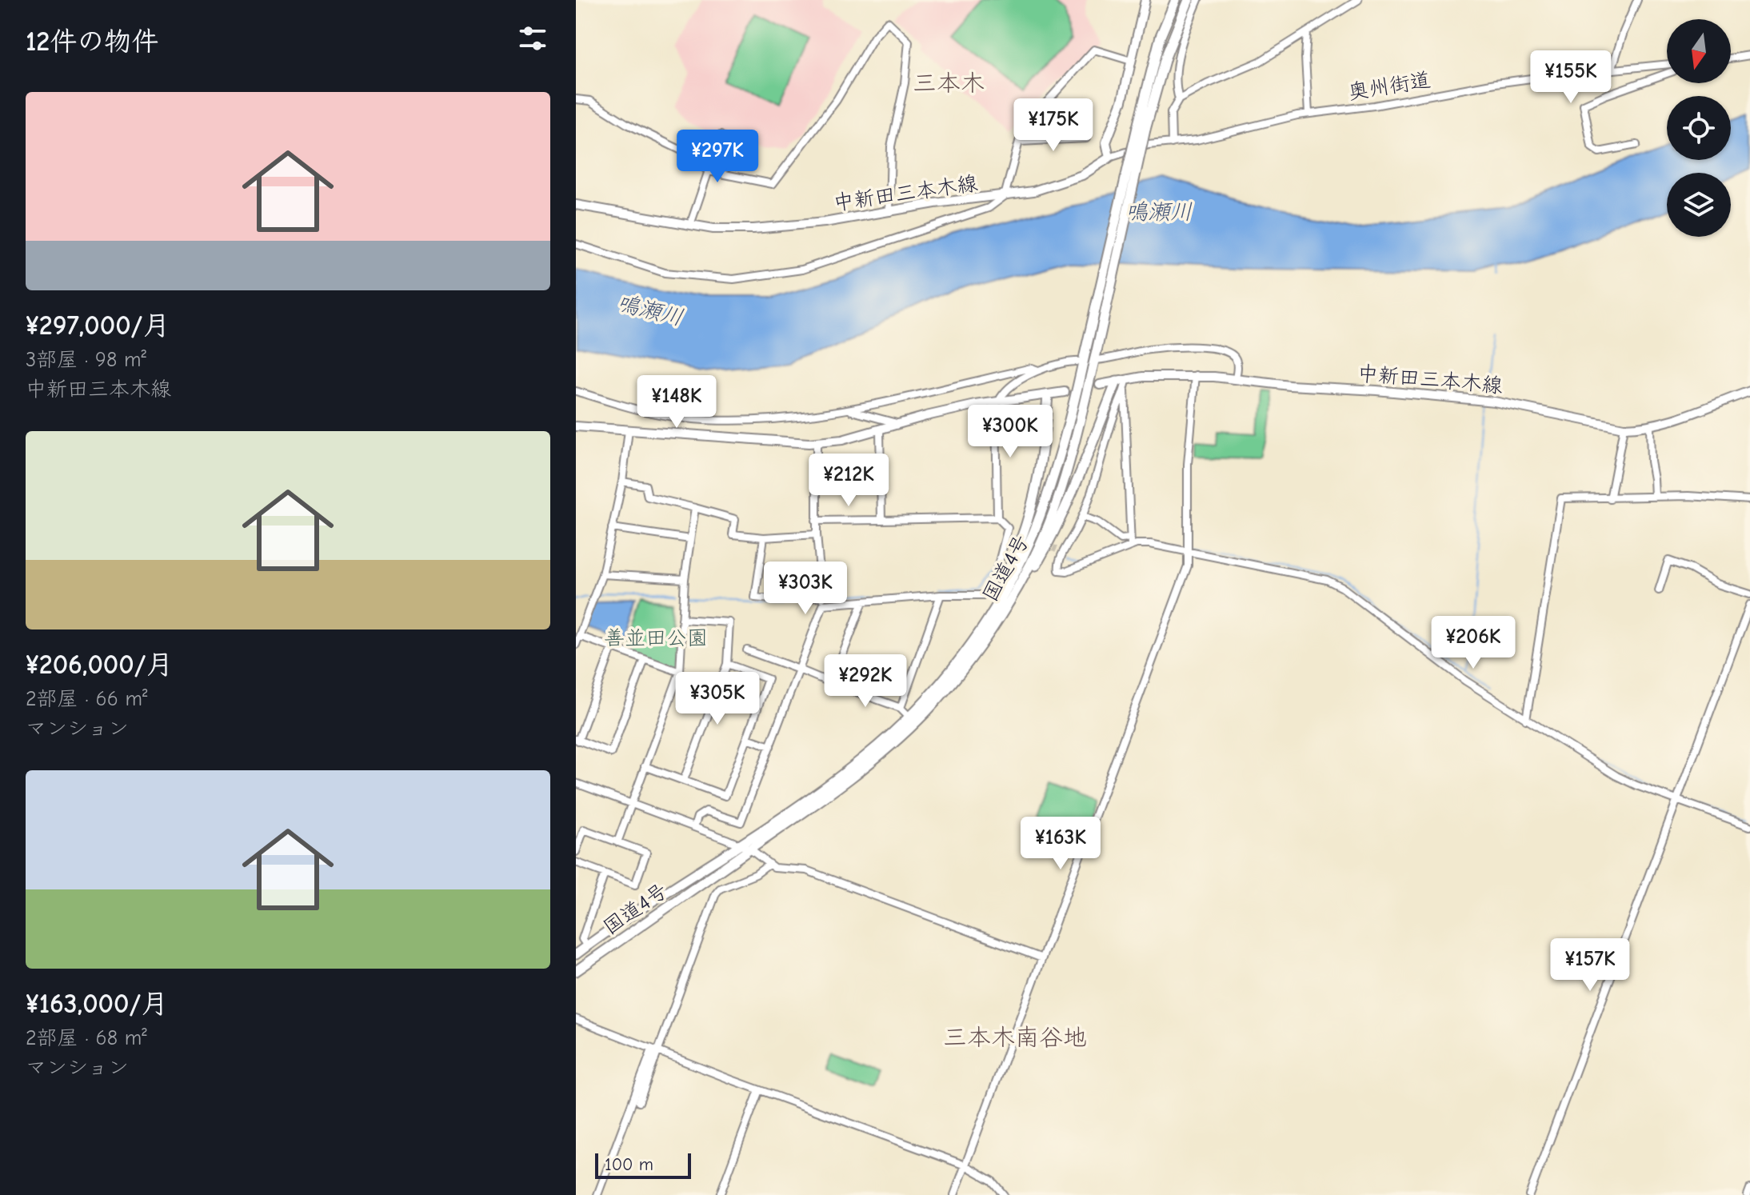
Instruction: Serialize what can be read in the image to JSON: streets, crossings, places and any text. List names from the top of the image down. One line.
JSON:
{"streets":{"highway":["国道4号"],"main road":["中新田三本木線"],"street":["奥州街道"]},"crossings":[["奥州街道","中新田三本木線"]],"districts":["三本木","三本木南谷地"],"water":["鳴瀬川"],"parks":["善並田公園"],"scale_bar":"100 m","north":"bottom","page":{"heading":"12件の物件","price":["¥155K","¥175K","¥297K","¥148K","¥300K","¥212K","¥303K","¥206K","¥292K","¥305K","¥163K","¥157K"],"list":[{"name":"¥297,000/月","note":"3部屋 · 98 m² · 中新田三本木線"},{"name":"¥206,000/月","note":"2部屋 · 66 m² · マンション"},{"name":"¥163,000/月","note":"2部屋 · 68 m² · マンション"}],"scale":"100 m"}}
